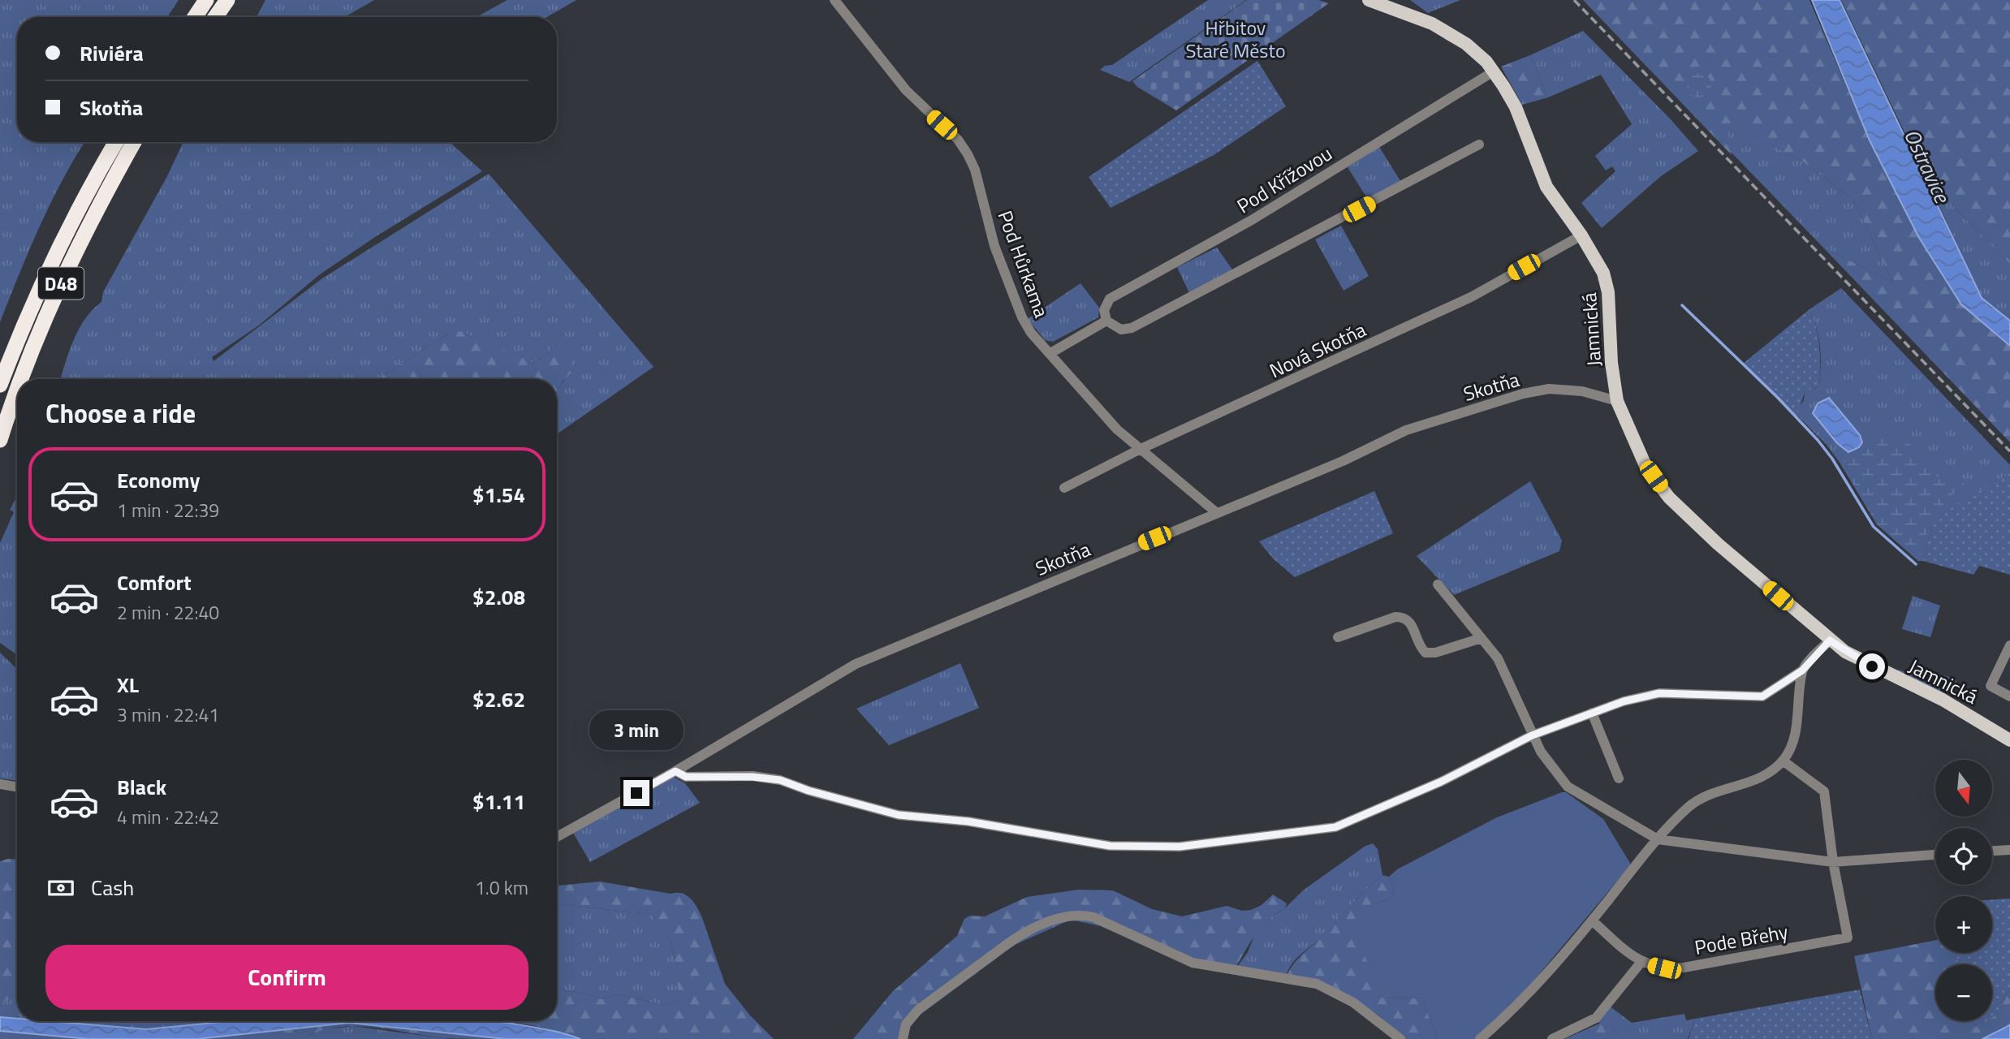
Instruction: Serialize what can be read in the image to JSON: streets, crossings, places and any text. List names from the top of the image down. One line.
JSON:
{"streets":{"highway":["D48"],"main road":["Jamnická"],"street":["Pod Křížovou","Pod Hůrkama","Nová Skotňa","Skotňa","Pode Břehy"]},"crossings":[["Pod Křížovou","Jamnická"],["Pod Hůrkama","Nová Skotňa"],["Pod Hůrkama","Skotňa"],["Jamnická","Nová Skotňa"],["Jamnická","Skotňa"]],"water":["Ostravice"],"parks":["Hřbitov Staré Město"],"north":"bottom","page":{"banner":["Riviéra","Skotňa"],"heading":"Choose a ride","list":[{"name":"Economy","note":"1 min · 22:39","value":"$1.54"},{"name":"Comfort","note":"2 min · 22:40","value":"$2.08"},{"name":"XL","note":"3 min · 22:41","value":"$2.62"},{"name":"Black","note":"4 min · 22:42","value":"$1.11"}],"bubble":"3 min","map_buttons":["+","−"],"pay":["Cash","1.0 km"],"buttons":"Confirm"}}
